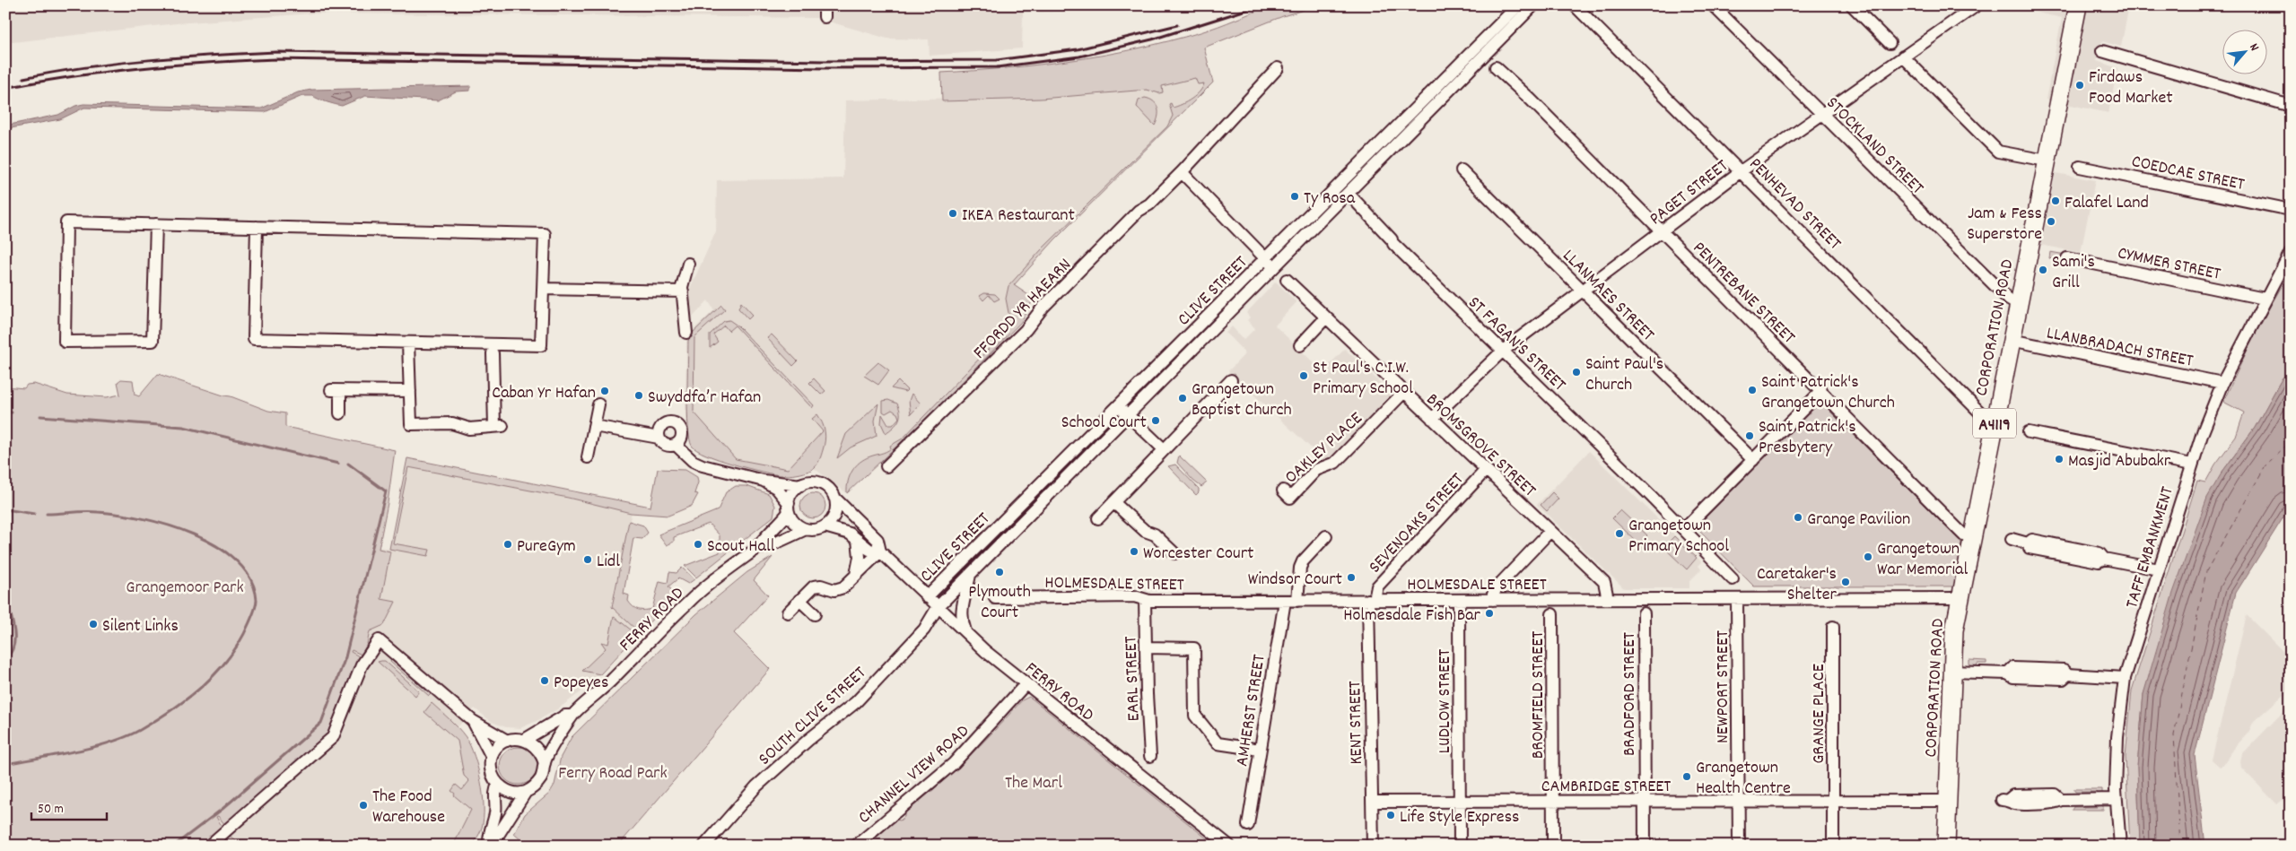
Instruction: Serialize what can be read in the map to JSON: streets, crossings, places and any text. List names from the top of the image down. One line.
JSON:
{"streets":{"main road":["CORPORATION ROAD","A4119"],"street":["STOCKLAND STREET","COEDCAE STREET","PAGET STREET","PENHEVAD STREET","CYMMER STREET","CLIVE STREET","PENTREBANE STREET","LLANMAES STREET","FFORDD YR HAEARN","ST FAGAN'S STREET","LLANBRADACH STREET","BROMSGROVE STREET","OAKLEY PLACE","SEVENOAKS STREET","TAFF EMBANKMENT","HOLMESDALE STREET","FERRY ROAD","EARL STREET","NEWPORT STREET","BRADFORD STREET","BROMFIELD STREET","LUDLOW STREET","AMHERST STREET","GRANGE PLACE","SOUTH CLIVE STREET","KENT STREET","CHANNEL VIEW ROAD","CAMBRIDGE STREET"]},"crossings":[["STOCKLAND STREET","PAGET STREET"],["STOCKLAND STREET","CORPORATION ROAD"],["PAGET STREET","PENHEVAD STREET"],["PAGET STREET","PENTREBANE STREET"],["PAGET STREET","LLANMAES STREET"],["PAGET STREET","ST FAGAN'S STREET"],["PAGET STREET","BROMSGROVE STREET"],["PENHEVAD STREET","CORPORATION ROAD"],["CYMMER STREET","TAFF EMBANKMENT"],["CLIVE STREET","ST FAGAN'S STREET"],["CLIVE STREET","FERRY ROAD"],["CLIVE STREET","SOUTH CLIVE STREET"],["PENTREBANE STREET","CORPORATION ROAD"],["CORPORATION ROAD","LLANBRADACH STREET"],["CORPORATION ROAD","HOLMESDALE STREET"],["CORPORATION ROAD","CAMBRIDGE STREET"],["LLANBRADACH STREET","TAFF EMBANKMENT"],["BROMSGROVE STREET","OAKLEY PLACE"],["BROMSGROVE STREET","SEVENOAKS STREET"],["BROMSGROVE STREET","HOLMESDALE STREET"],["SEVENOAKS STREET","HOLMESDALE STREET"],["SEVENOAKS STREET","KENT STREET"],["HOLMESDALE STREET","EARL STREET"],["HOLMESDALE STREET","NEWPORT STREET"],["HOLMESDALE STREET","LUDLOW STREET"],["HOLMESDALE STREET","AMHERST STREET"],["HOLMESDALE STREET","KENT STREET"],["FERRY ROAD","SOUTH CLIVE STREET"],["FERRY ROAD","CHANNEL VIEW ROAD"],["NEWPORT STREET","CAMBRIDGE STREET"],["BRADFORD STREET","CAMBRIDGE STREET"],["BROMFIELD STREET","CAMBRIDGE STREET"],["LUDLOW STREET","CAMBRIDGE STREET"],["GRANGE PLACE","CAMBRIDGE STREET"],["KENT STREET","CAMBRIDGE STREET"]],"parks":["Grangemoor Park","Ferry Road Park","The Marl"],"places":["Firdaws Food Market","Ty Rosa","Falafel Land","IKEA Restaurant","Jam & Fess Superstore","Sami's Grill","Saint Paul's Church","St Paul's C.I.W. Primary School","Saint Patrick's Grangetown Church","Caban Yr Hafan","Swyddfa’r Hafan","Grangetown Baptist Church","School Court","Saint Patrick's Presbytery","Masjid Abubakr","Grange Pavilion","Grangetown Primary School","PureGym","Scout Hall","Worcester Court","Grangetown War Memorial","Lidl","Plymouth Court","Windsor Court","Caretaker's Shelter","Holmesdale Fish Bar","Silent Links","Popeyes","Grangetown Health Centre","The Food Warehouse","Life Style Express"],"scale_bar":"50 m","north":"top right"}
